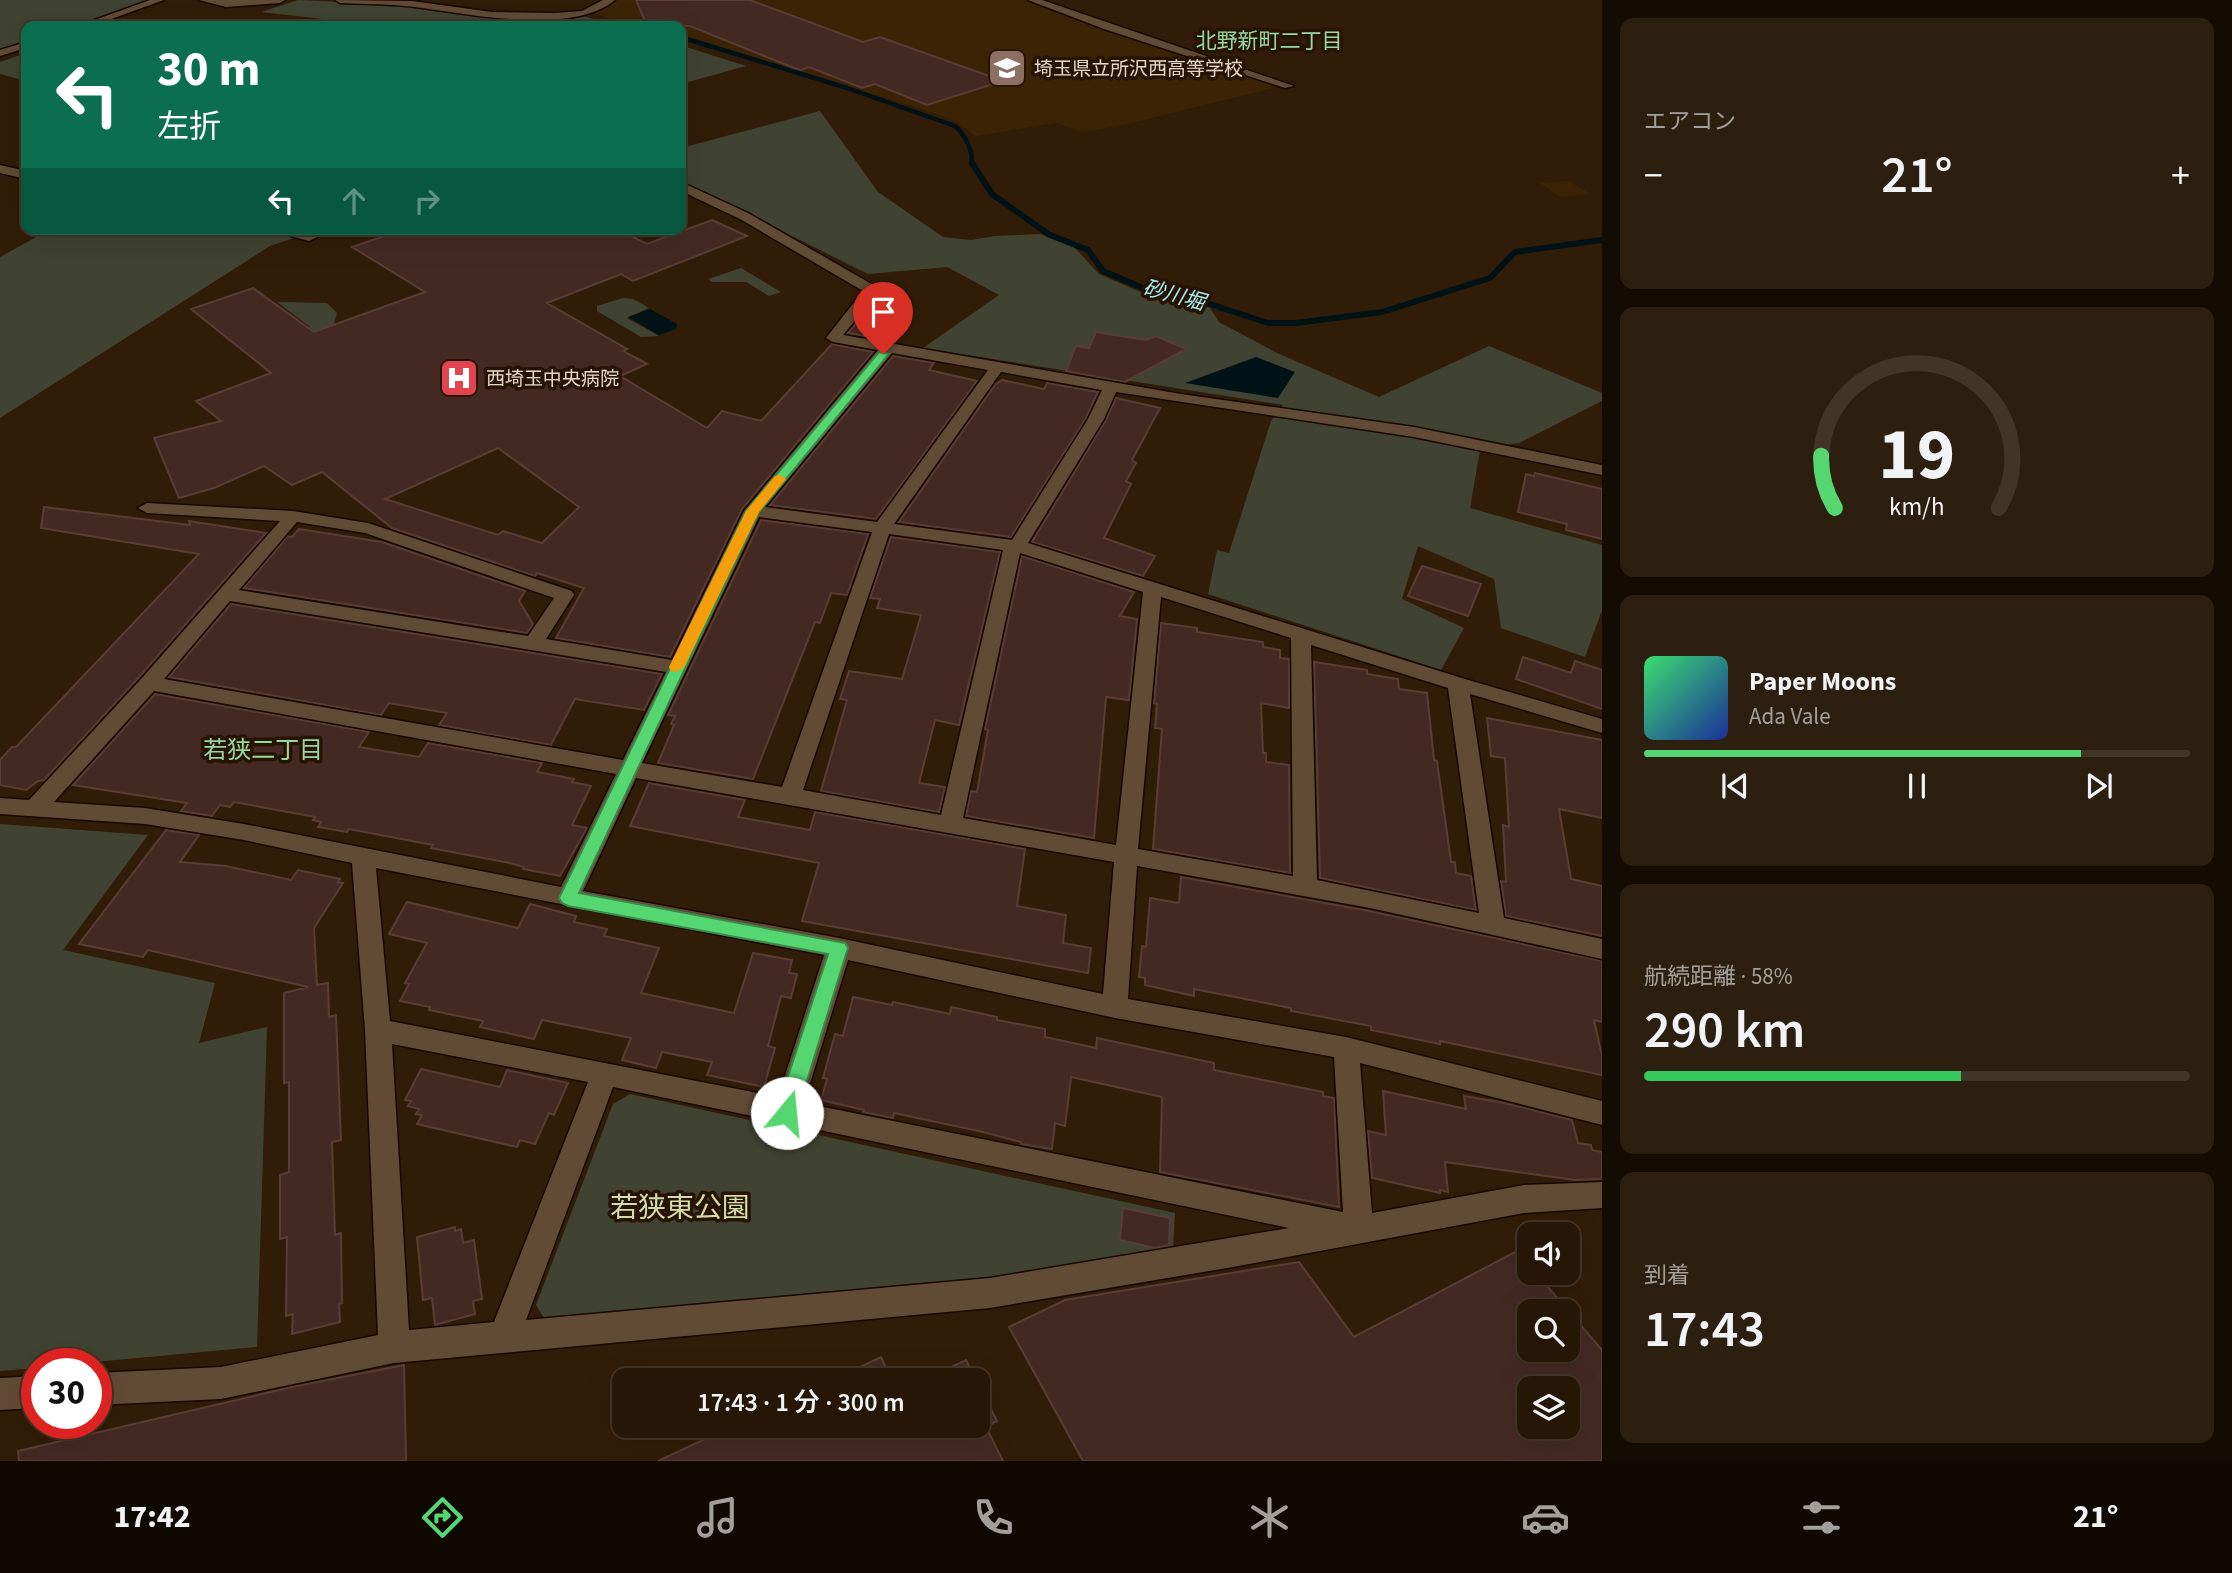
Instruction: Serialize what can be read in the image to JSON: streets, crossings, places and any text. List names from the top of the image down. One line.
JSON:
{"districts":["北野新町二丁目","若狭二丁目"],"water":["砂川堀"],"parks":["若狭東公園"],"places":{"school or university":["埼玉県立所沢西高等学校"],"hospital":["西埼玉中央病院"]},"page":{"tile":["エアコン",["航続距離 · 58%","290 km"],["到着","17:43"]],"turn":["30 m","左折"],"heat":["−","21°","+"],"song":["Paper Moons","Ada Vale"],"limit":"30","trip":"17:43 · 1 分 · 300 m","tabs":["17:42","21°"],"gauge":["19","km/h"]}}
